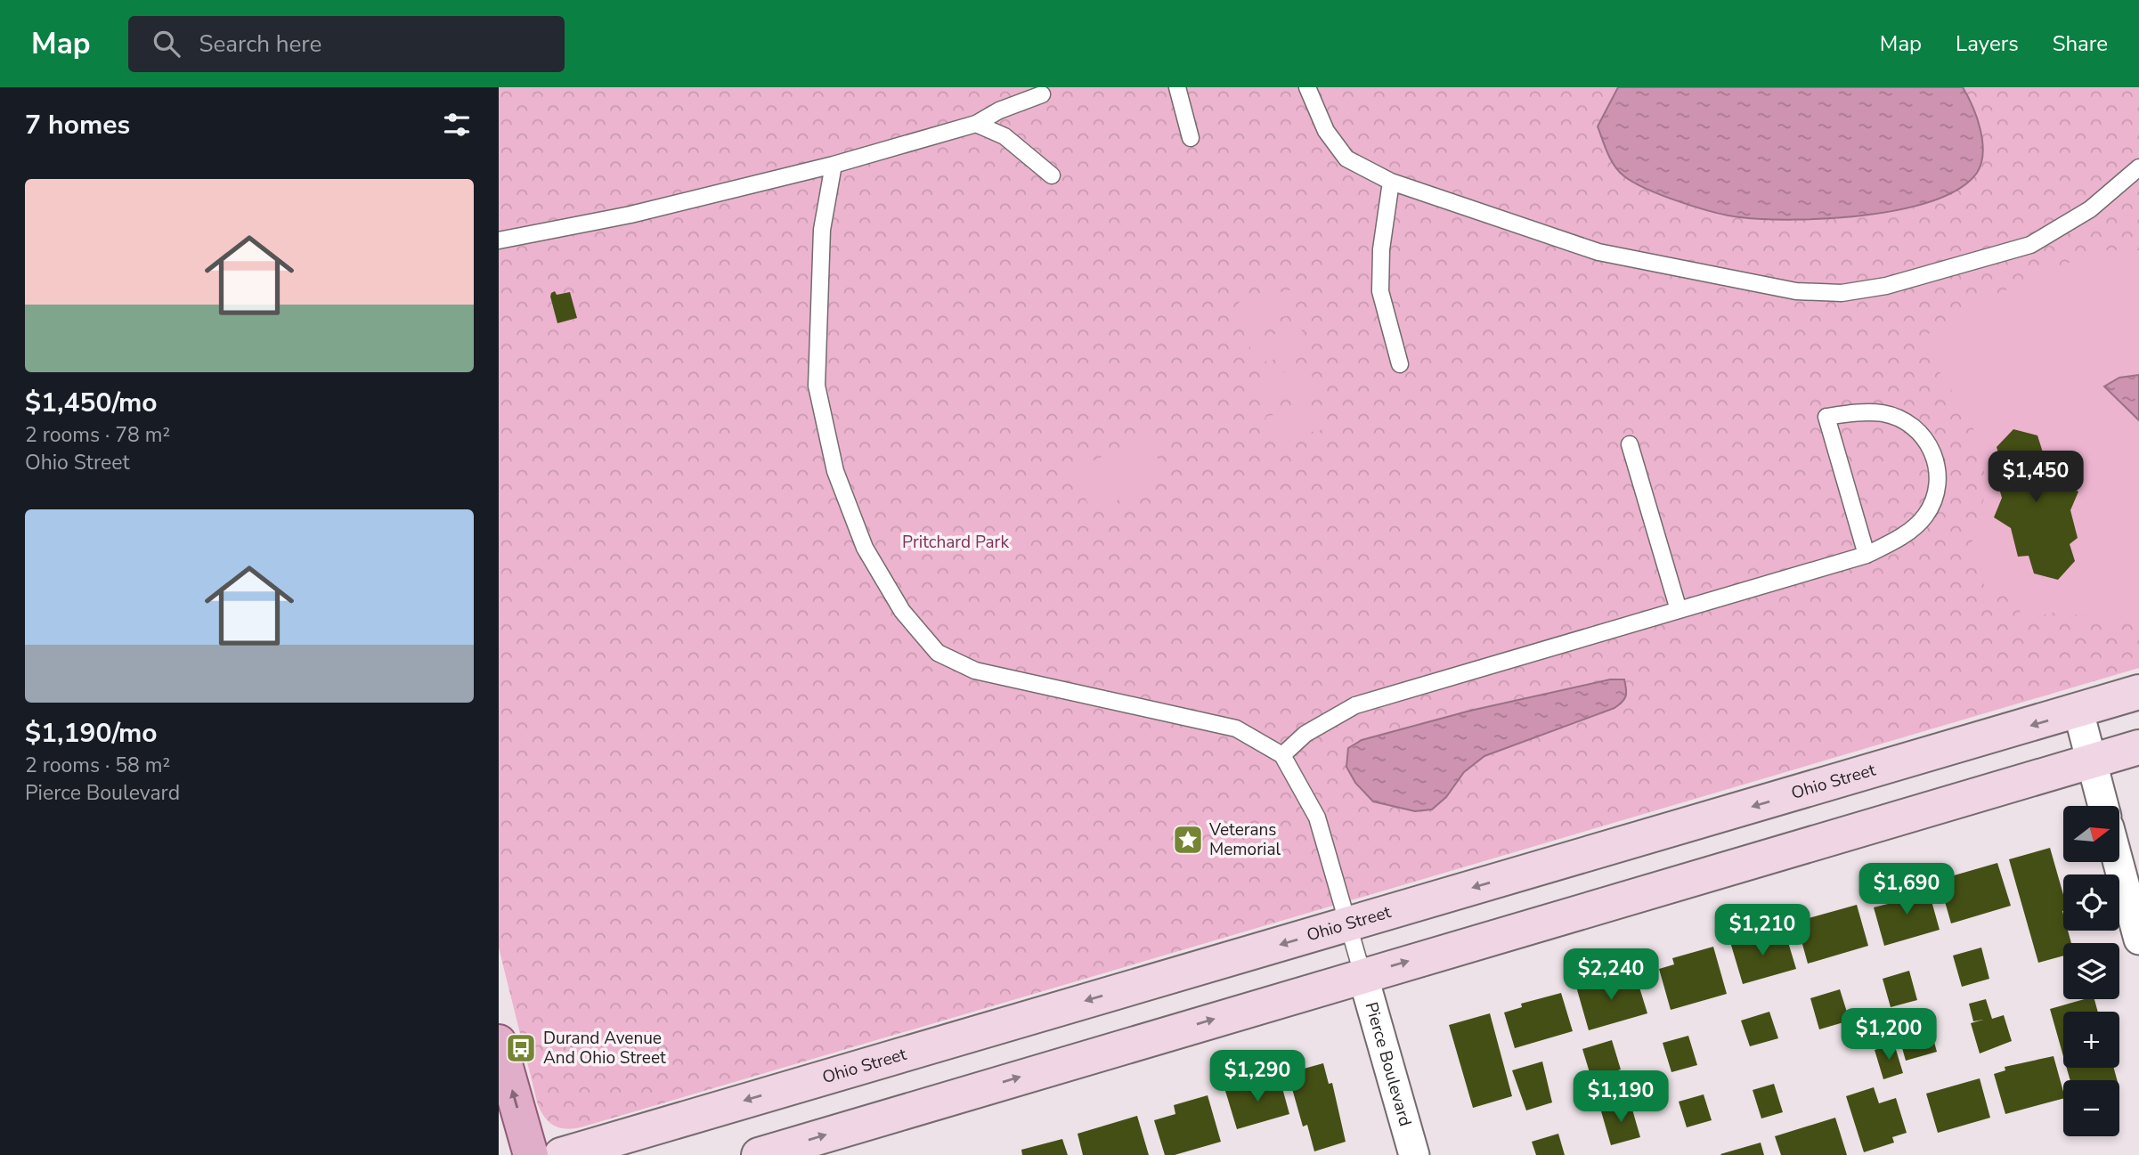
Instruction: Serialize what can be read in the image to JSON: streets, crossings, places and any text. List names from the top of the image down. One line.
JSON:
{"streets":{"street":["Ohio Street","Pierce Boulevard"]},"parks":["Pritchard Park"],"places":{"place":["Veterans Memorial"],"bus stop":["Durand Avenue And Ohio Street"]},"north":"right","page":{"header":"Map","search":"Search here","nav":["Map","Layers","Share"],"heading":"7 homes","list":[{"name":"$1,450/mo","note":"2 rooms · 78 m² · Ohio Street"},{"name":"$1,190/mo","note":"2 rooms · 58 m² · Pierce Boulevard"}],"price":["$1,450","$1,690","$1,210","$2,240","$1,200","$1,290","$1,190"],"map_buttons":["+","−"]}}
